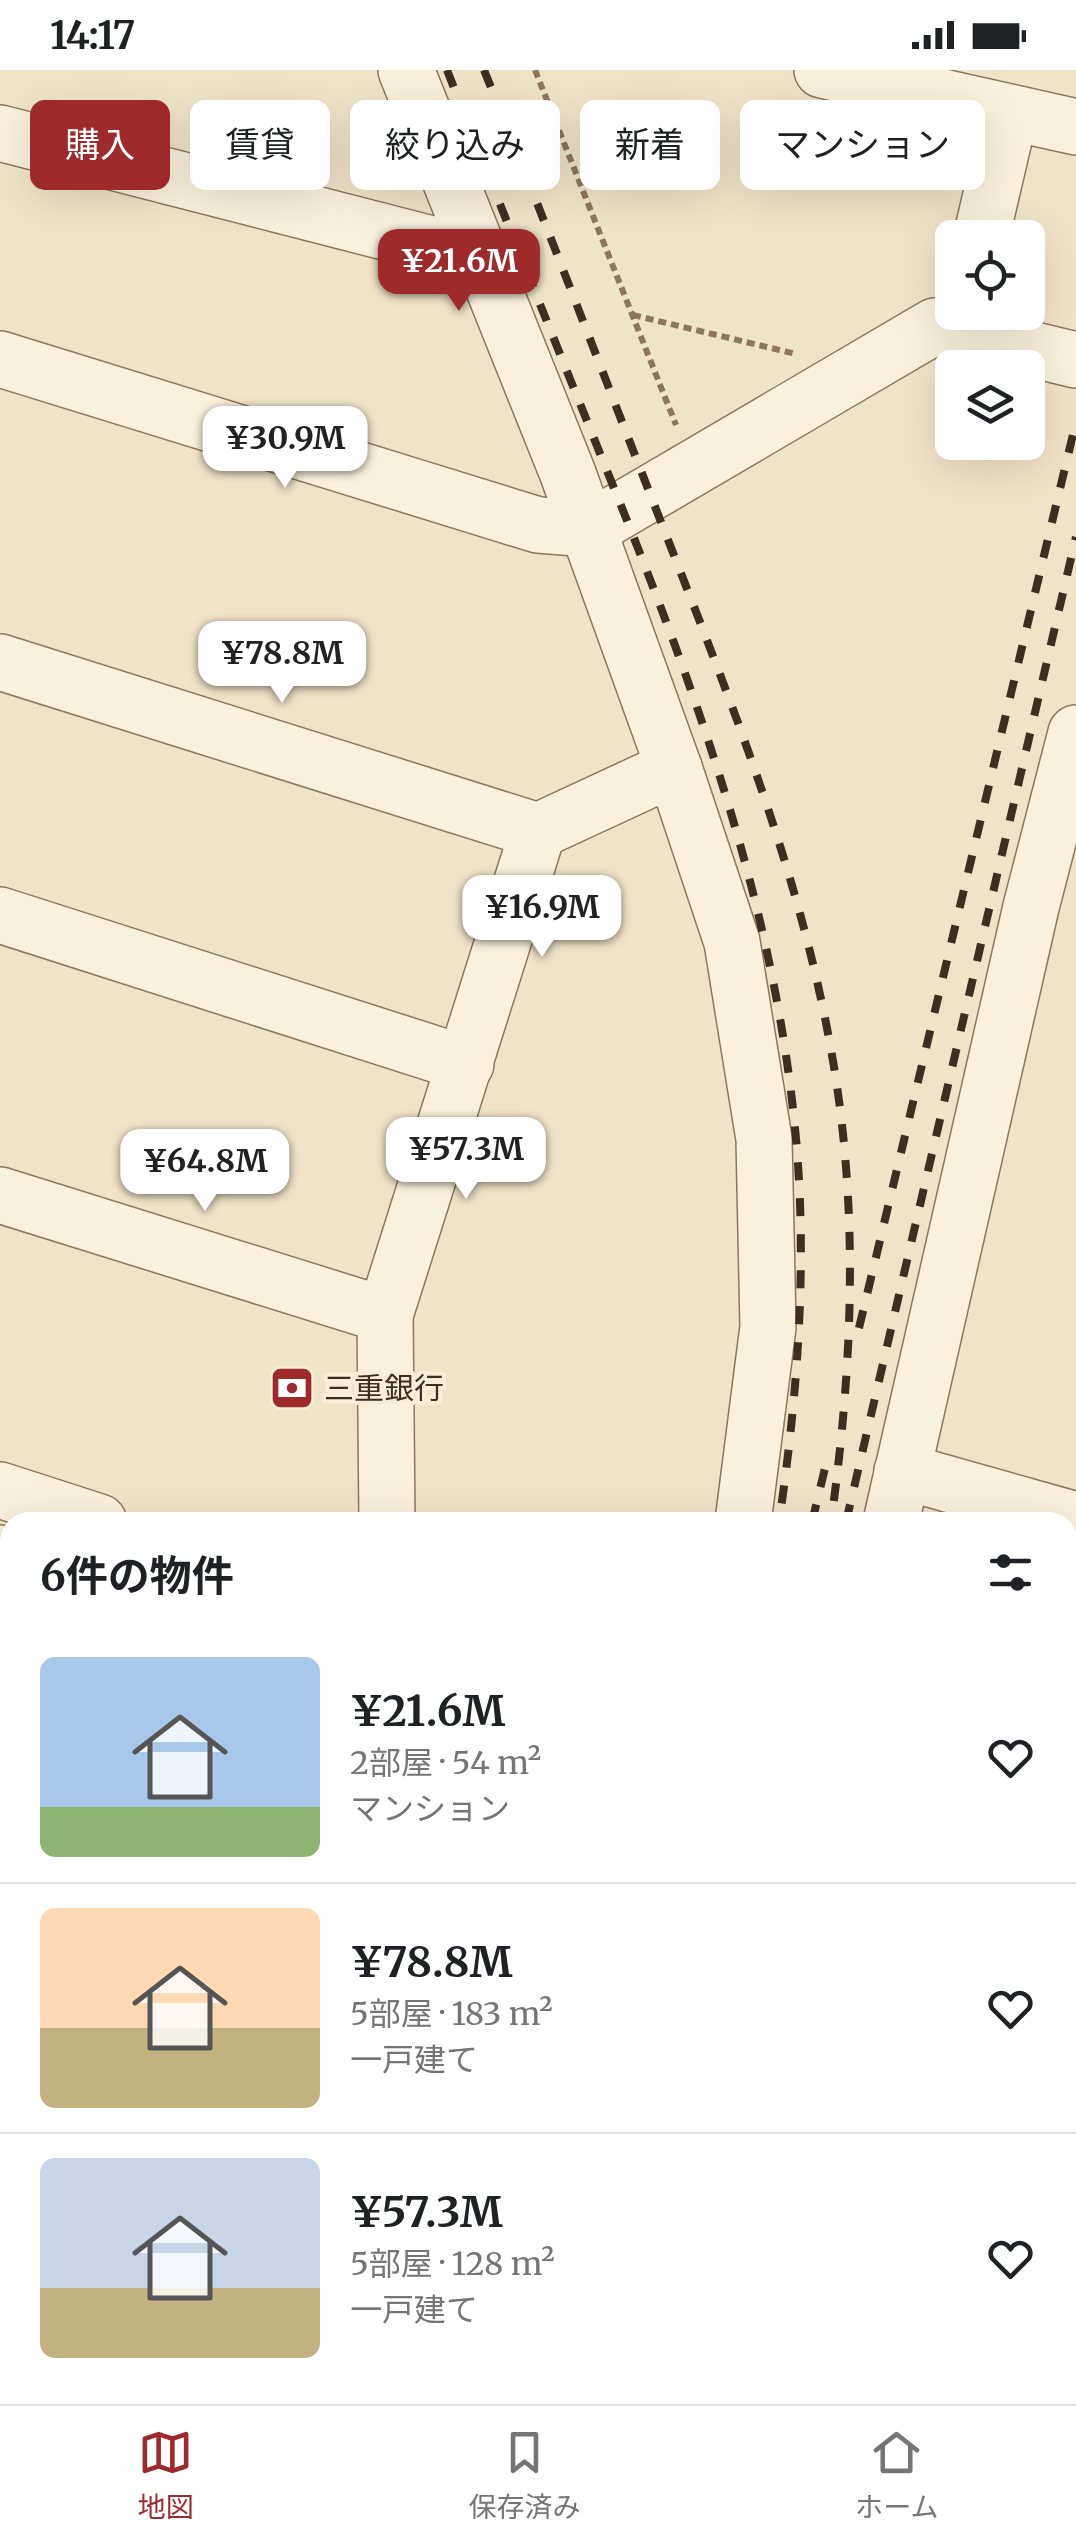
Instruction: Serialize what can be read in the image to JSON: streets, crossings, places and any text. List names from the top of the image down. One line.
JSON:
{"places":{"bank":["三重銀行"]},"page":{"status":"14:17","chip":["購入","賃貸","絞り込み","新着","マンション"],"price":["¥21.6M","¥30.9M","¥78.8M","¥16.9M","¥57.3M","¥64.8M"],"heading":"6件の物件","list":[{"name":"¥21.6M","note":"2部屋 · 54 m² · マンション"},{"name":"¥78.8M","note":"5部屋 · 183 m² · 一戸建て"},{"name":"¥57.3M","note":"5部屋 · 128 m² · 一戸建て"}],"tabs":["地図","保存済み","ホーム"]}}
